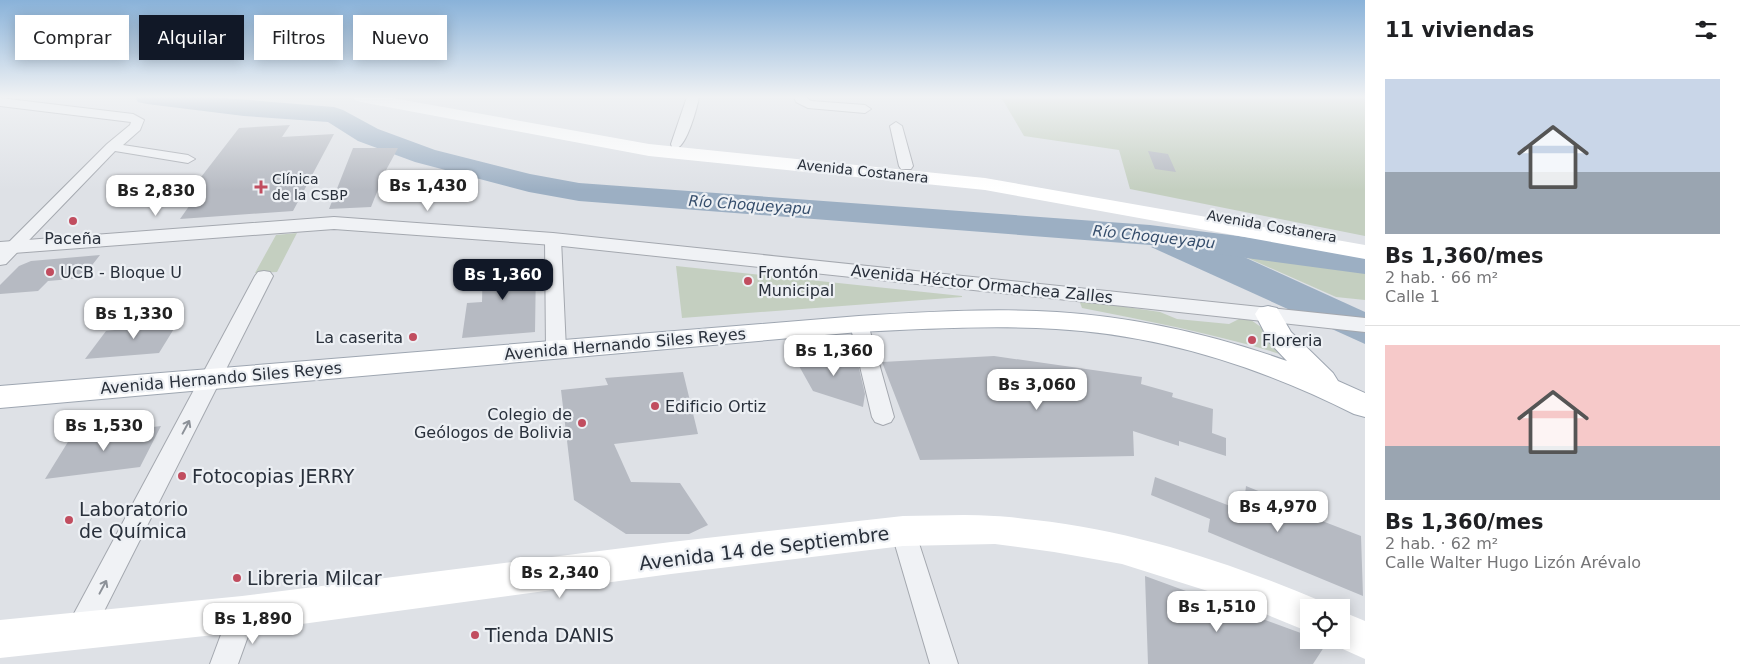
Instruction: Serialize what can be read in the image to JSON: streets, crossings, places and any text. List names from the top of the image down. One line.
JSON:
{"streets":{"main road":["Avenida Costanera","Avenida Hernando Siles Reyes","Avenida 14 de Septiembre"],"street":["Avenida Héctor Ormachea Zalles"]},"water":["Río Choqueyapu"],"places":{"health":["Clínica de la CSBP"],"other":["Paceña","UCB - Bloque U","Frontón Municipal","La caserita","Floreria","Edificio Ortiz","Colegio de Geólogos de Bolivia","Fotocopias JERRY","Laboratorio de Química","Libreria Milcar","Tienda DANIS"]},"page":{"heading":"11 viviendas","chip":["Comprar","Alquilar","Filtros","Nuevo"],"list":[{"name":"Bs 1,360/mes","note":"2 hab. · 66 m² · Calle 1"},{"name":"Bs 1,360/mes","note":"2 hab. · 62 m² · Calle Walter Hugo Lizón Arévalo"}],"price":["Bs 1,430","Bs 2,830","Bs 1,360","Bs 1,330","Bs 1,360","Bs 3,060","Bs 1,530","Bs 4,970","Bs 2,340","Bs 1,510","Bs 1,890"]}}
